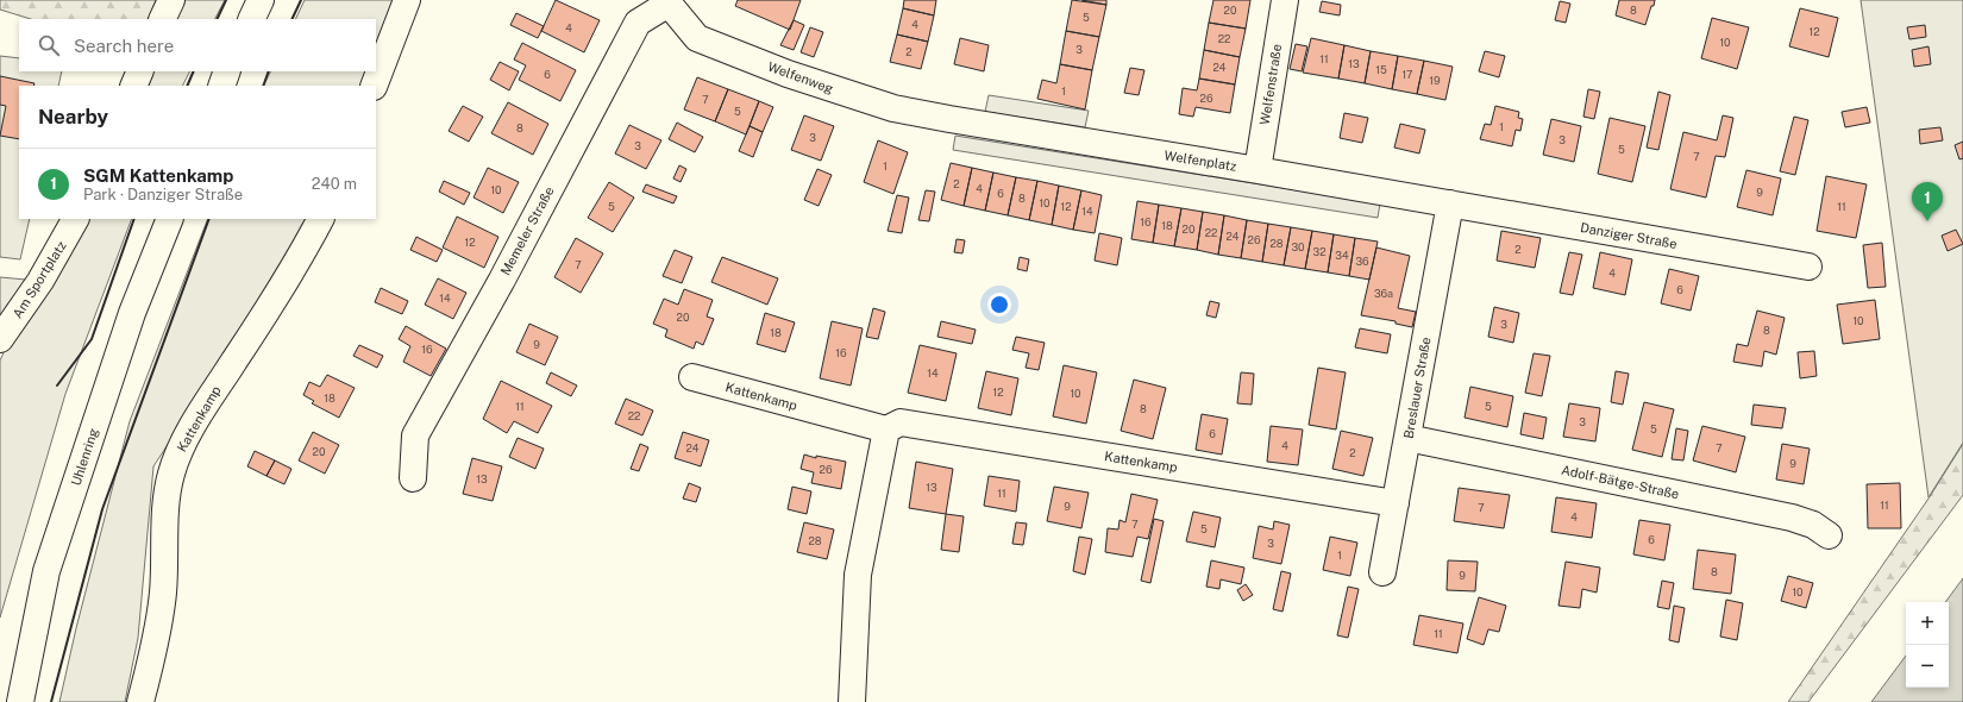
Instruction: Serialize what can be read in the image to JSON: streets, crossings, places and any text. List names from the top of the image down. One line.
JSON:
{"streets":{"main road":["Welfenweg","Welfenstraße","Welfenplatz","Memeler Straße","Danziger Straße","Am Sportplatz","Breslauer Straße","Kattenkamp","Uhlenring","Adolf-Bätge-Straße"]},"crossings":[["Welfenweg","Welfenplatz"],["Welfenweg","Memeler Straße"],["Welfenstraße","Welfenplatz"],["Welfenplatz","Danziger Straße"],["Welfenplatz","Breslauer Straße"],["Danziger Straße","Breslauer Straße"],["Breslauer Straße","Kattenkamp"],["Breslauer Straße","Adolf-Bätge-Straße"]],"house_numbers":["20","8","5","4","4","12","22","10","3","2","11","13","24","15","6","17","19","1","26","7","5","1","8","3","3","3","5","7","1","2","4","10","9","6","8","10","5","12","11","14","16","18","20","22","24","26","12","28","30","2","32","34","36","7","4","6","36a","14","20","10","3","8","18","9","16","16","14","12","10","18","11","5","8","22","3","5","6","4","24","7","20","2","9","26","13","13","11","11","9","7","4","7","5","6","28","3","1","8","9","10","11"],"page":{"search":"Search here","heading":"Nearby","list":[{"mark":"1","name":"SGM Kattenkamp","note":"Park · Danziger Straße","value":"240 m"}],"pins":"1","map_buttons":["+","−"]}}
